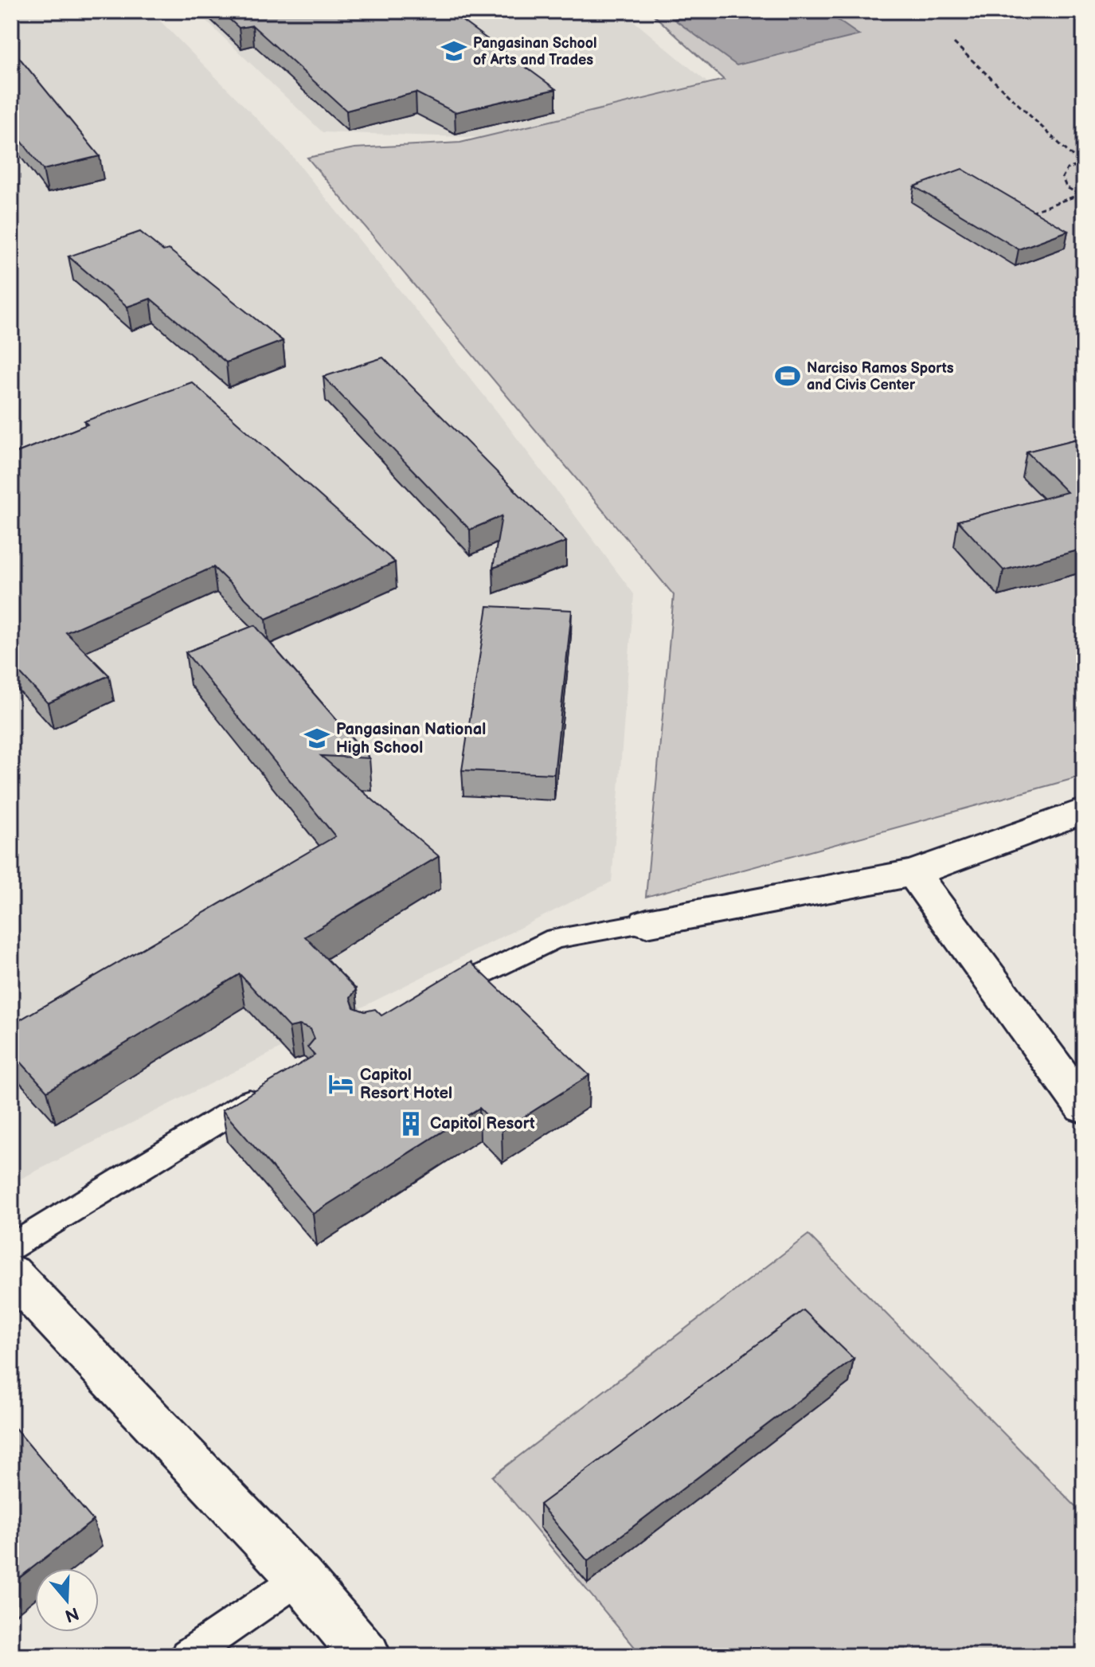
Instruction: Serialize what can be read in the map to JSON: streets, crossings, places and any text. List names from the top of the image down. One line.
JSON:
{"places":{"school or university":["Pangasinan School of Arts and Trades","Pangasinan National High School"],"sports":["Narciso Ramos Sports and Civis Center"],"hotel":["Capitol Resort Hotel"],"building":["Capitol Resort"]},"north":"bottom"}
